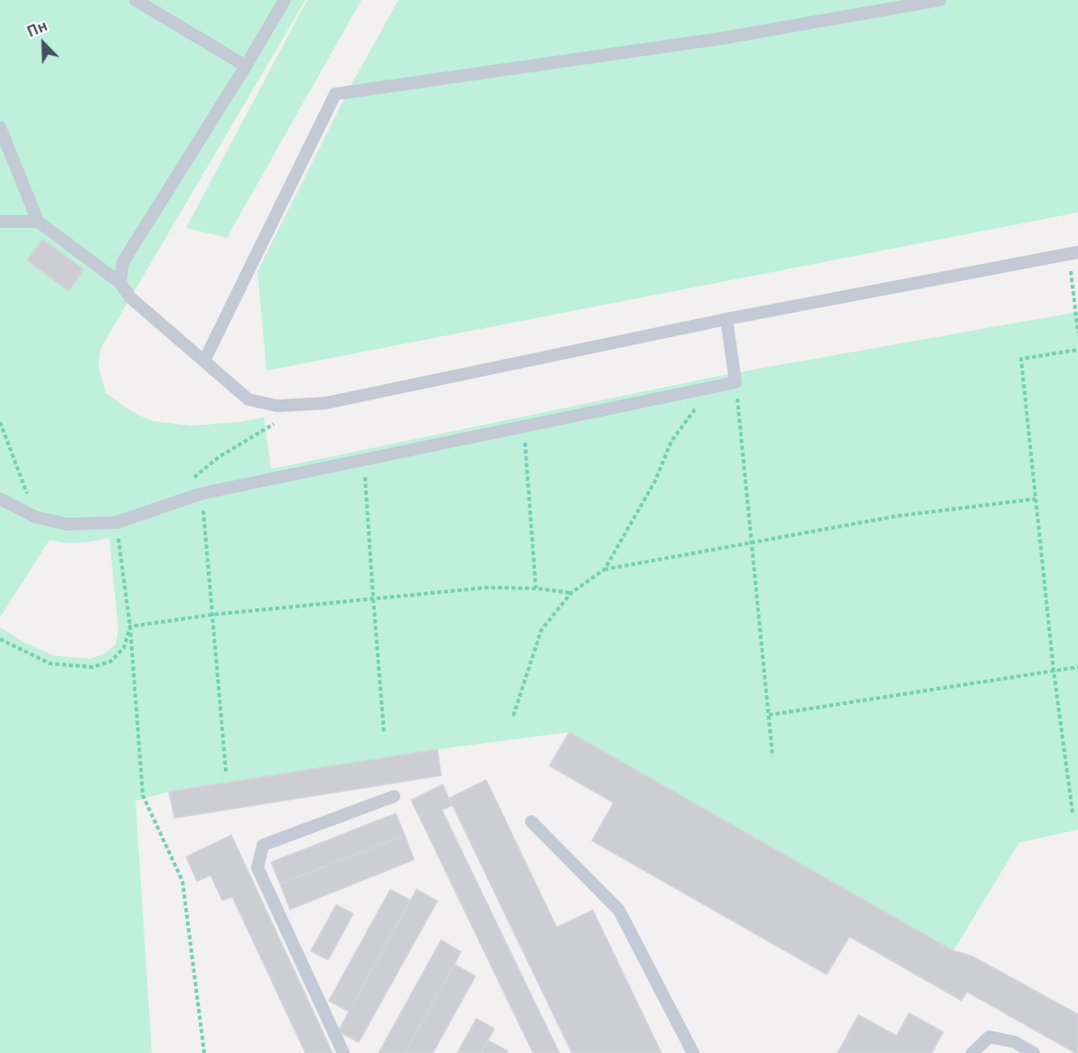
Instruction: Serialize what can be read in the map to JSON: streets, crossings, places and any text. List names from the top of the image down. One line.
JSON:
{"north":"top left"}
